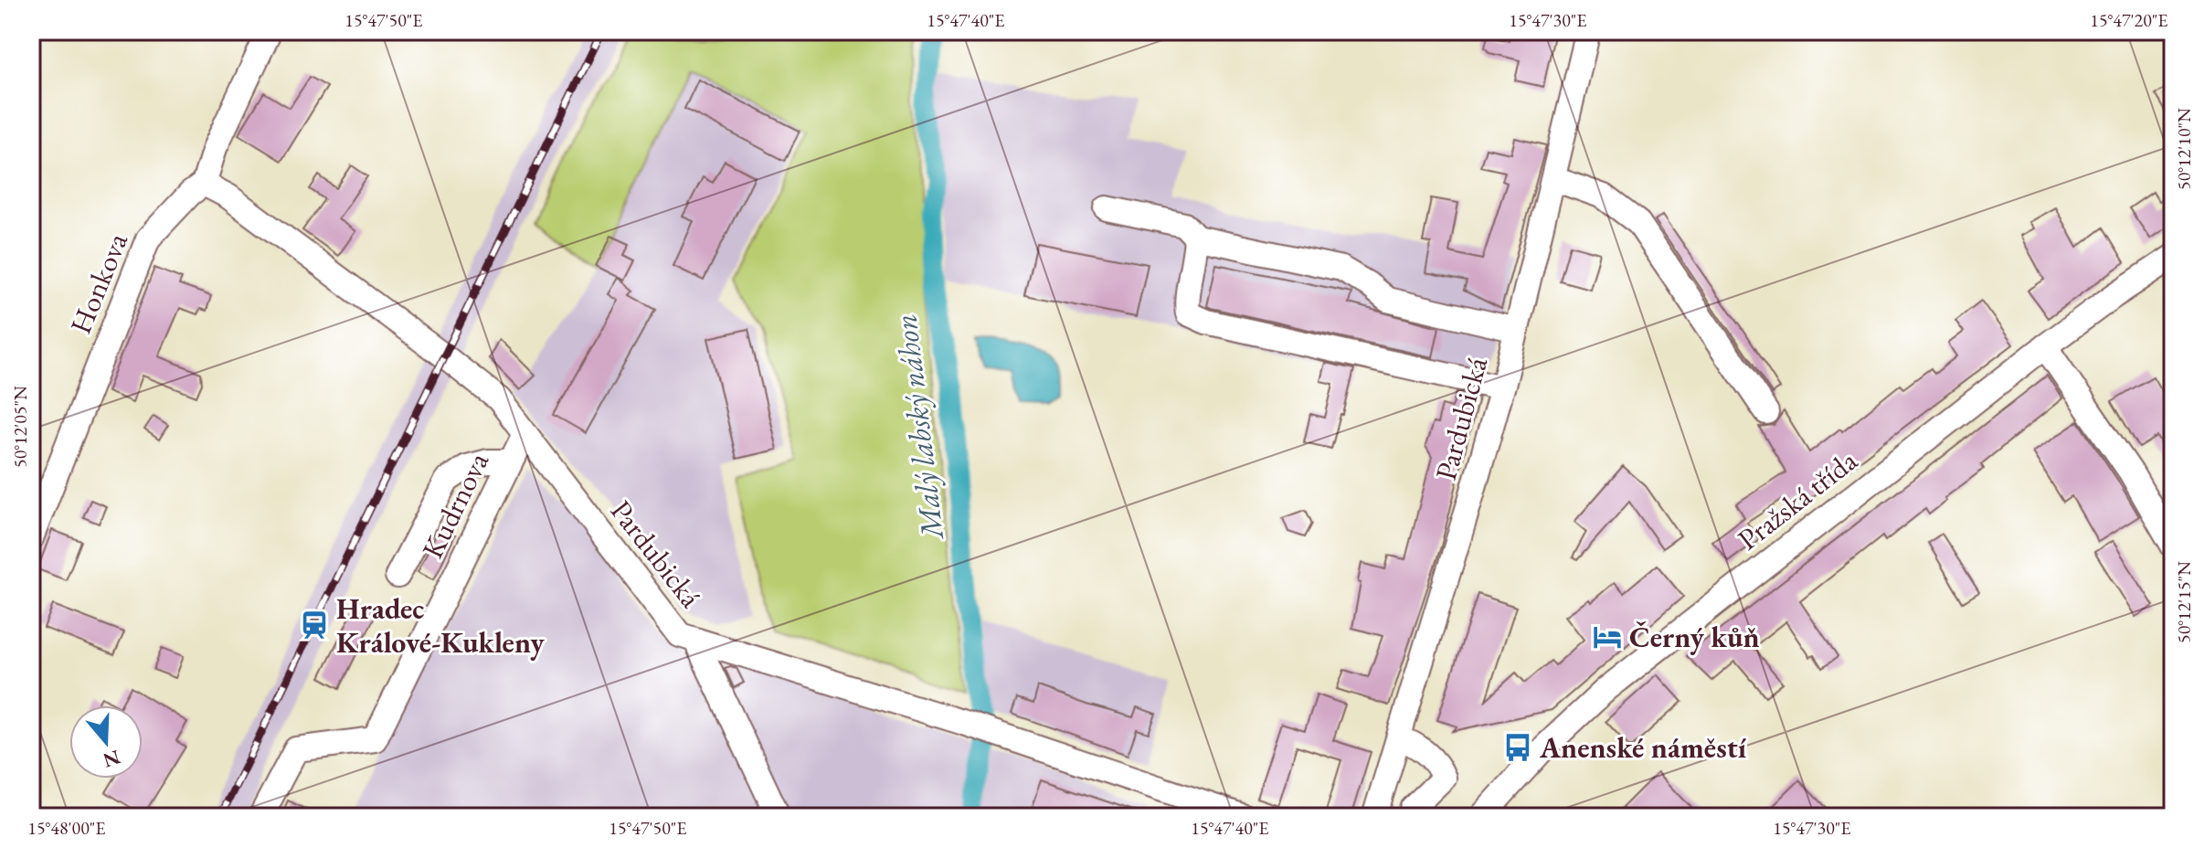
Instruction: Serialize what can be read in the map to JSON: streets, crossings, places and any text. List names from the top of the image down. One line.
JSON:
{"streets":{"street":["Honkova","Pardubická","Pražská třída","Kudrnova"]},"crossings":[["Honkova","Pardubická"],["Pardubická","Kudrnova"]],"water":["Malý labský náhon"],"places":{"station":["Hradec Králové-Kukleny"],"hotel":["Černý kůň"],"bus stop":["Anenské náměstí"]},"north":"bottom","coordinates":["15°47'50\"E","15°47'40\"E","15°47'30\"E","15°47'20\"E","50°12'10\"N","50°12'05\"N","50°12'15\"N","15°48'00\"E"]}
